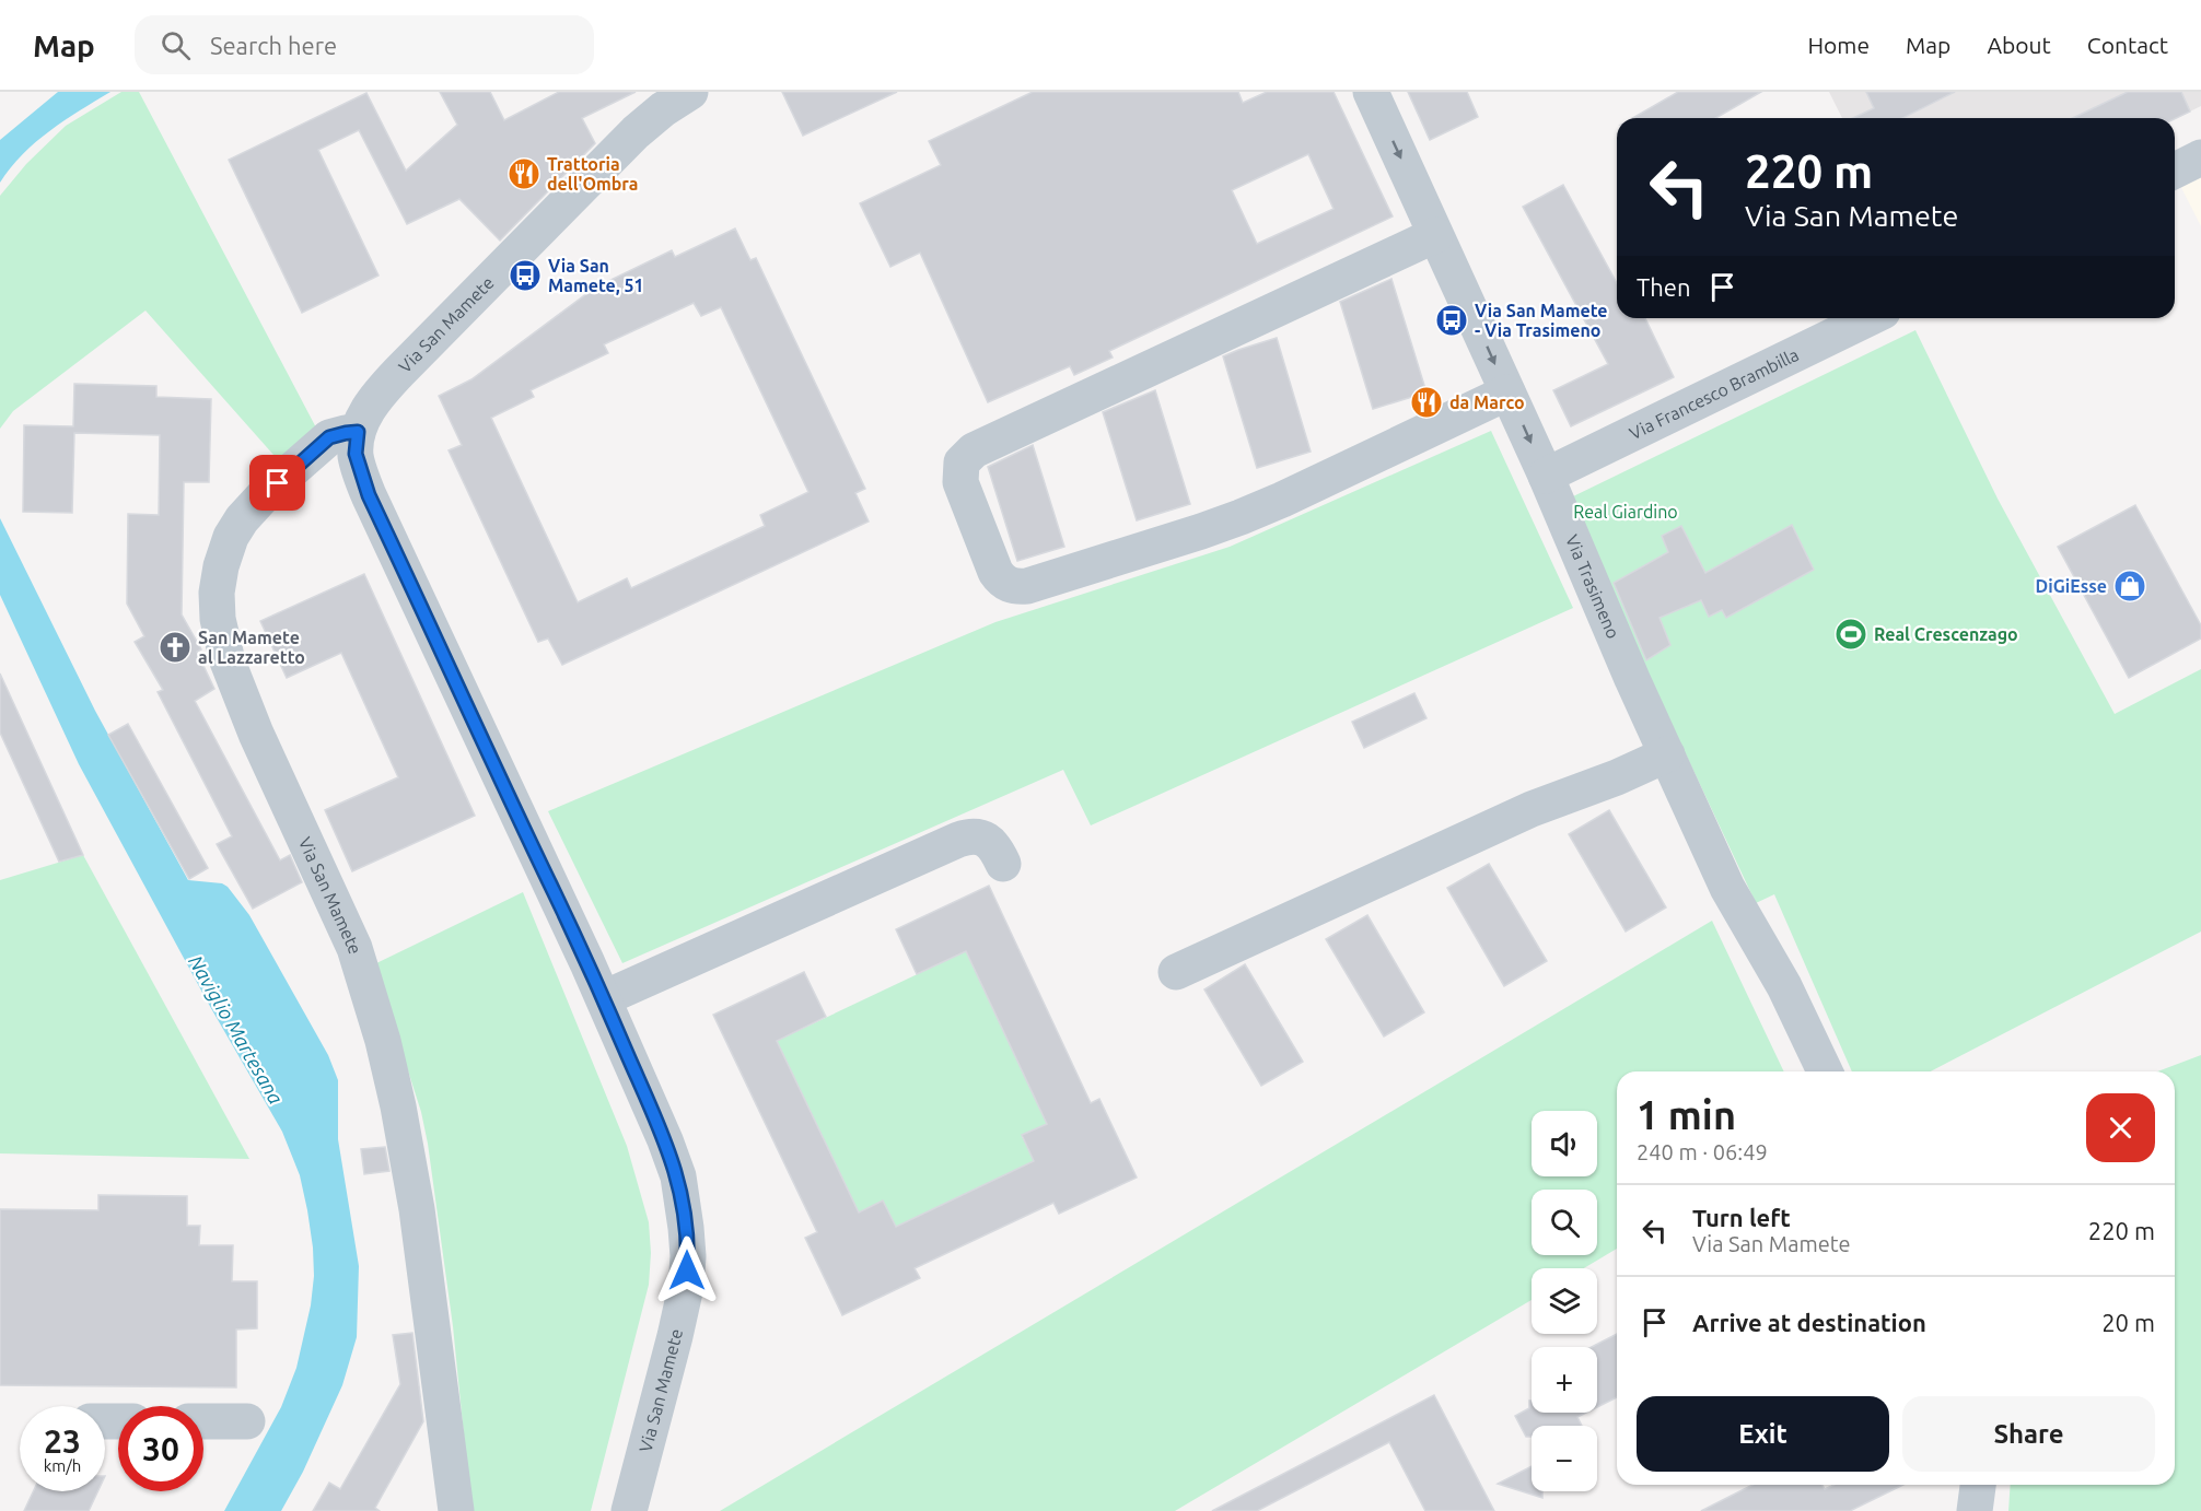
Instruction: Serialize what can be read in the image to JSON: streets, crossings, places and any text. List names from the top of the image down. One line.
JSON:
{"streets":{"street":["Via San Mamete","Via Francesco Brambilla","Via Trasimeno"]},"crossings":[["Via Francesco Brambilla","Via Trasimeno"]],"one_way":["Via Trasimeno"],"water":["Naviglio Martesana"],"parks":["Real Giardino"],"places":{"restaurant":["Trattoria dell'Ombra","da Marco"],"bus stop":["Via San Mamete, 51","Via San Mamete - Via Trasimeno"],"shop":["DiGiEsse"],"sports":["Real Crescenzago"],"church":["San Mamete al Lazzaretto"]},"page":{"header":"Map","search":"Search here","nav":["Home","Map","About","Contact"],"turn":["220 m","Via San Mamete"],"then":"Then","heading":["1 min","240 m · 06:49"],"map_buttons":["+","−"],"list":[{"name":"Turn left","note":"Via San Mamete","value":"220 m"},{"name":"Arrive at destination","value":"20 m"}],"buttons":["Exit","Share"],"speed":"23 km/h","limit":"30"}}
